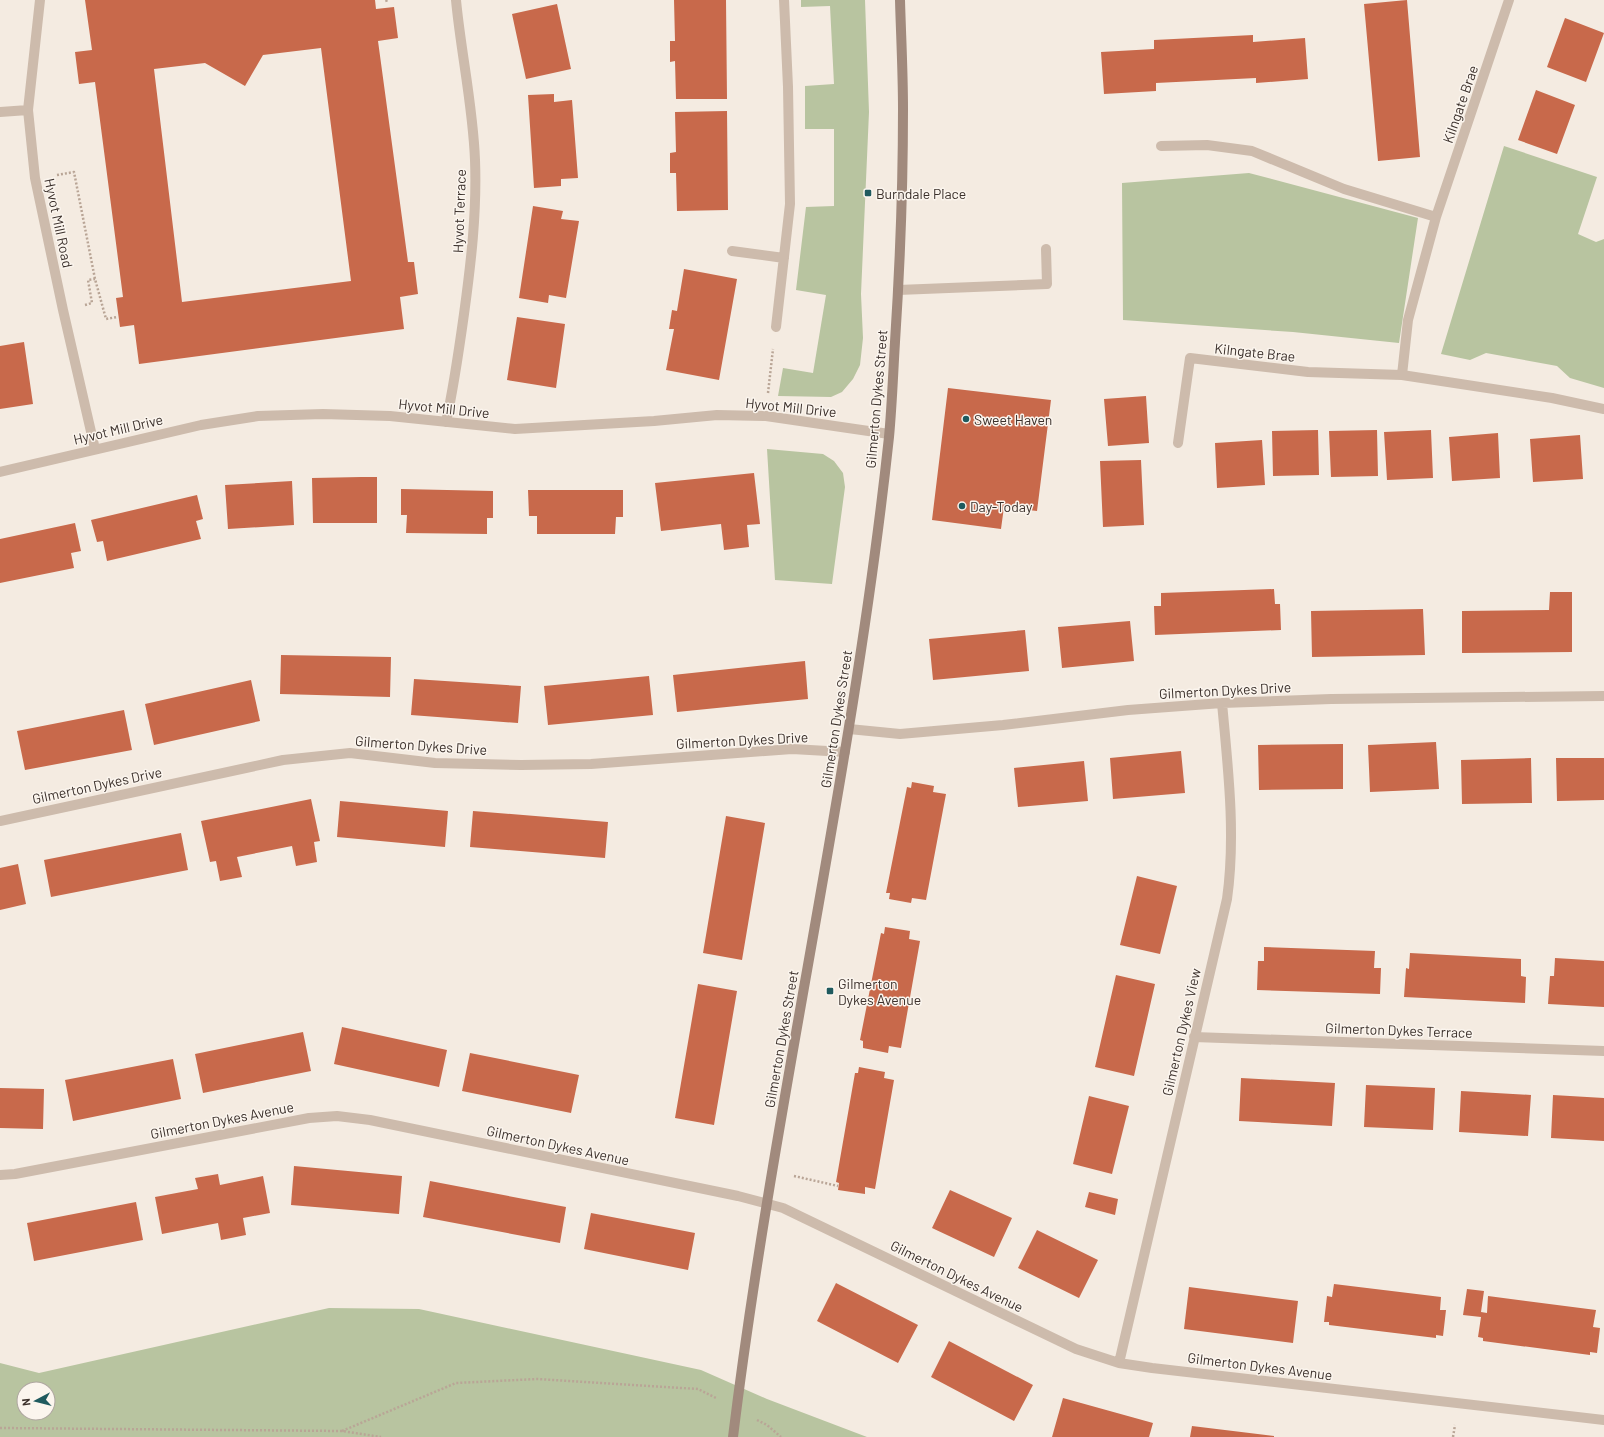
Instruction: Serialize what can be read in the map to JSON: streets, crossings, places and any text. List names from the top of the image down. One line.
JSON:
{"streets":{"main road":["Gilmerton Dykes Street"],"street":["Kilngate Brae","Hyvot Terrace","Hyvot Mill Road","Hyvot Mill Drive","Gilmerton Dykes Drive","Gilmerton Dykes Terrace","Gilmerton Dykes View","Gilmerton Dykes Avenue"]},"crossings":[["Hyvot Terrace","Hyvot Mill Drive"],["Hyvot Mill Road","Hyvot Mill Drive"],["Gilmerton Dykes Street","Hyvot Mill Drive"],["Gilmerton Dykes Street","Gilmerton Dykes Drive"],["Gilmerton Dykes Street","Gilmerton Dykes Avenue"],["Gilmerton Dykes Drive","Gilmerton Dykes View"],["Gilmerton Dykes Terrace","Gilmerton Dykes View"],["Gilmerton Dykes View","Gilmerton Dykes Avenue"]],"places":{"transit":["Burndale Place","Gilmerton Dykes Avenue"],"other":["Sweet Haven","Day-Today"]},"north":"left"}
